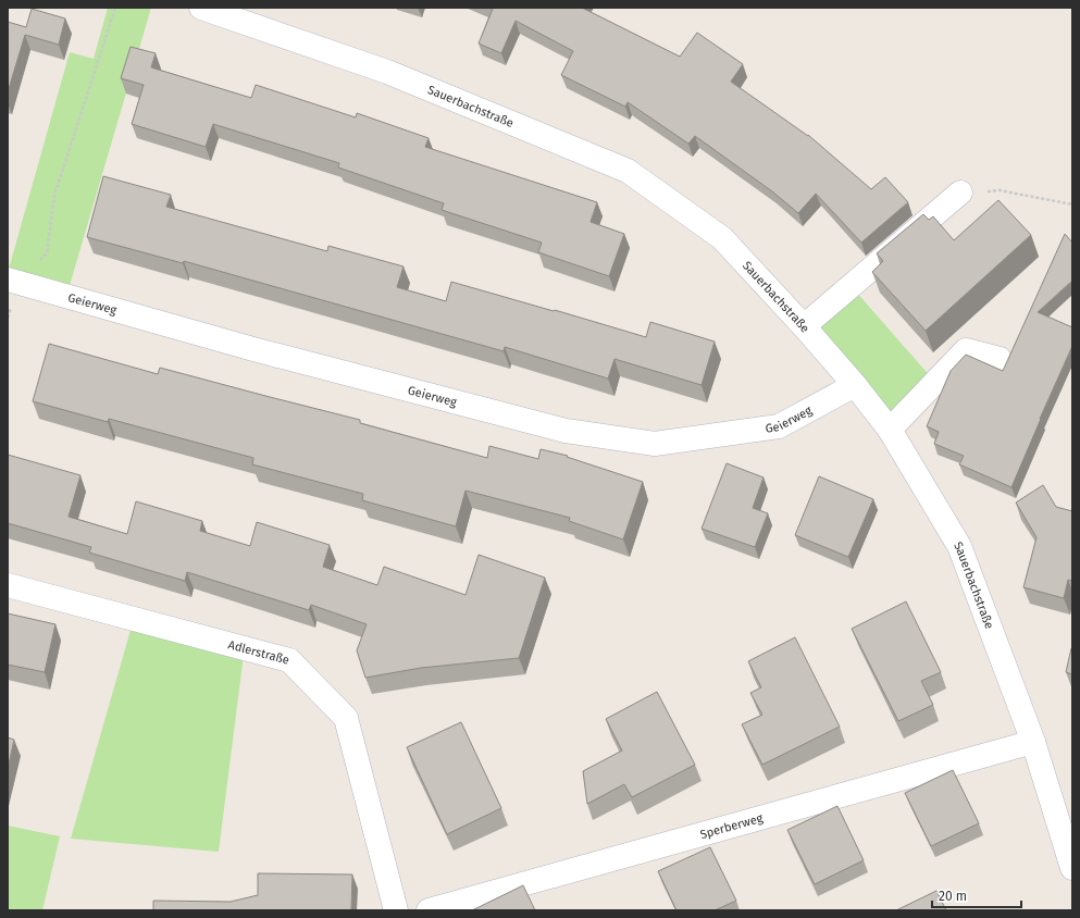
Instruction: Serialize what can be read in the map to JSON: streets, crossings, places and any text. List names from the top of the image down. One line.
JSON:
{"streets":{"street":["Sauerbachstraße","Geierweg","Adlerstraße","Sperberweg"]},"crossings":[["Sauerbachstraße","Geierweg"],["Sauerbachstraße","Sperberweg"]],"scale_bar":"20 m"}
